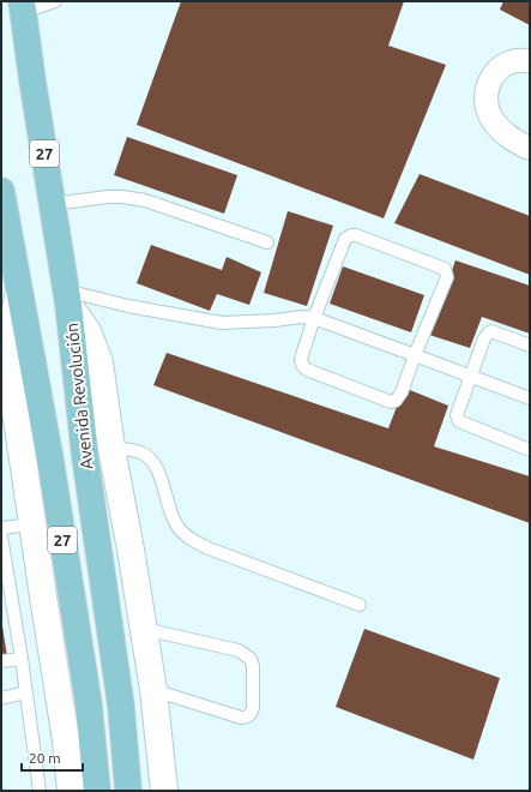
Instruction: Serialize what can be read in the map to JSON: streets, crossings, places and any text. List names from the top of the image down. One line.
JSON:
{"streets":{"main road":["27","Avenida Revolución"]},"scale_bar":"20 m"}
